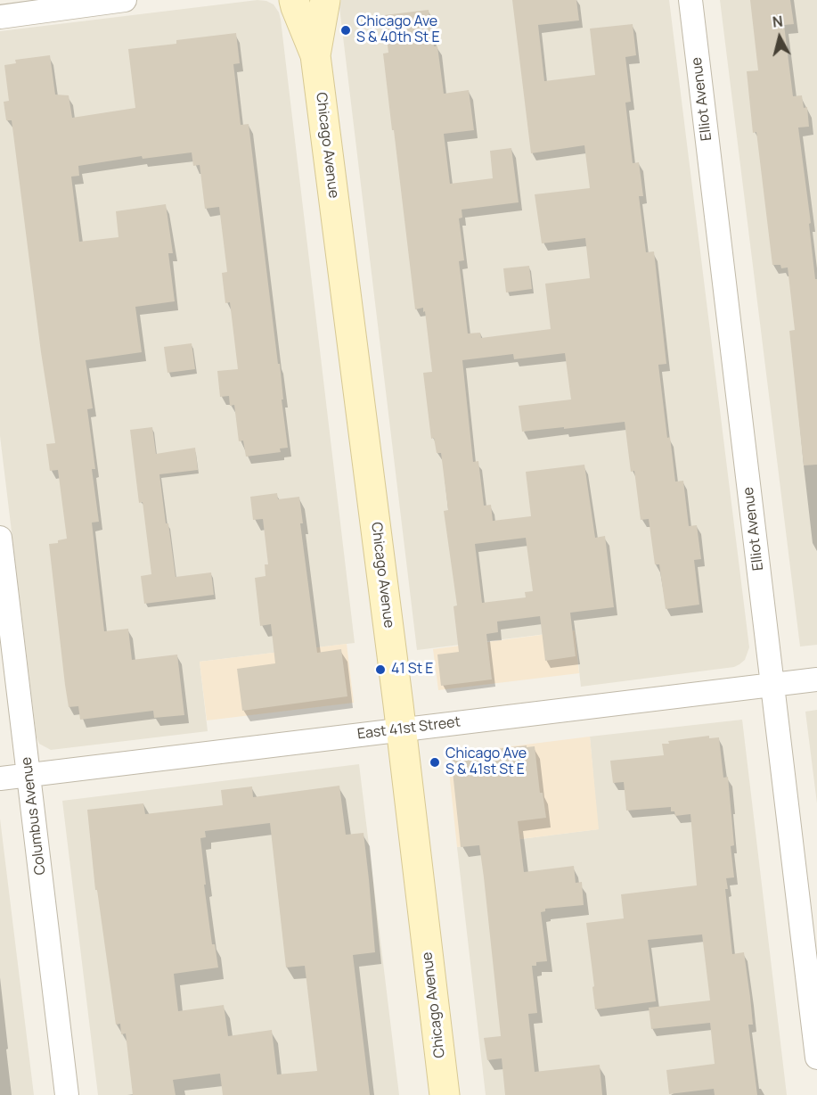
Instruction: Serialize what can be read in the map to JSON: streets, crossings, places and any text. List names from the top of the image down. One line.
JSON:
{"streets":{"street":["Elliot Avenue","Chicago Avenue","East 41st Street","Columbus Avenue"]},"crossings":[["Elliot Avenue","East 41st Street"],["Chicago Avenue","East 41st Street"],["East 41st Street","Columbus Avenue"]],"places":["Chicago Ave S & 40th St E","41 St E","Chicago Ave S & 41st St E"],"north":"top"}
